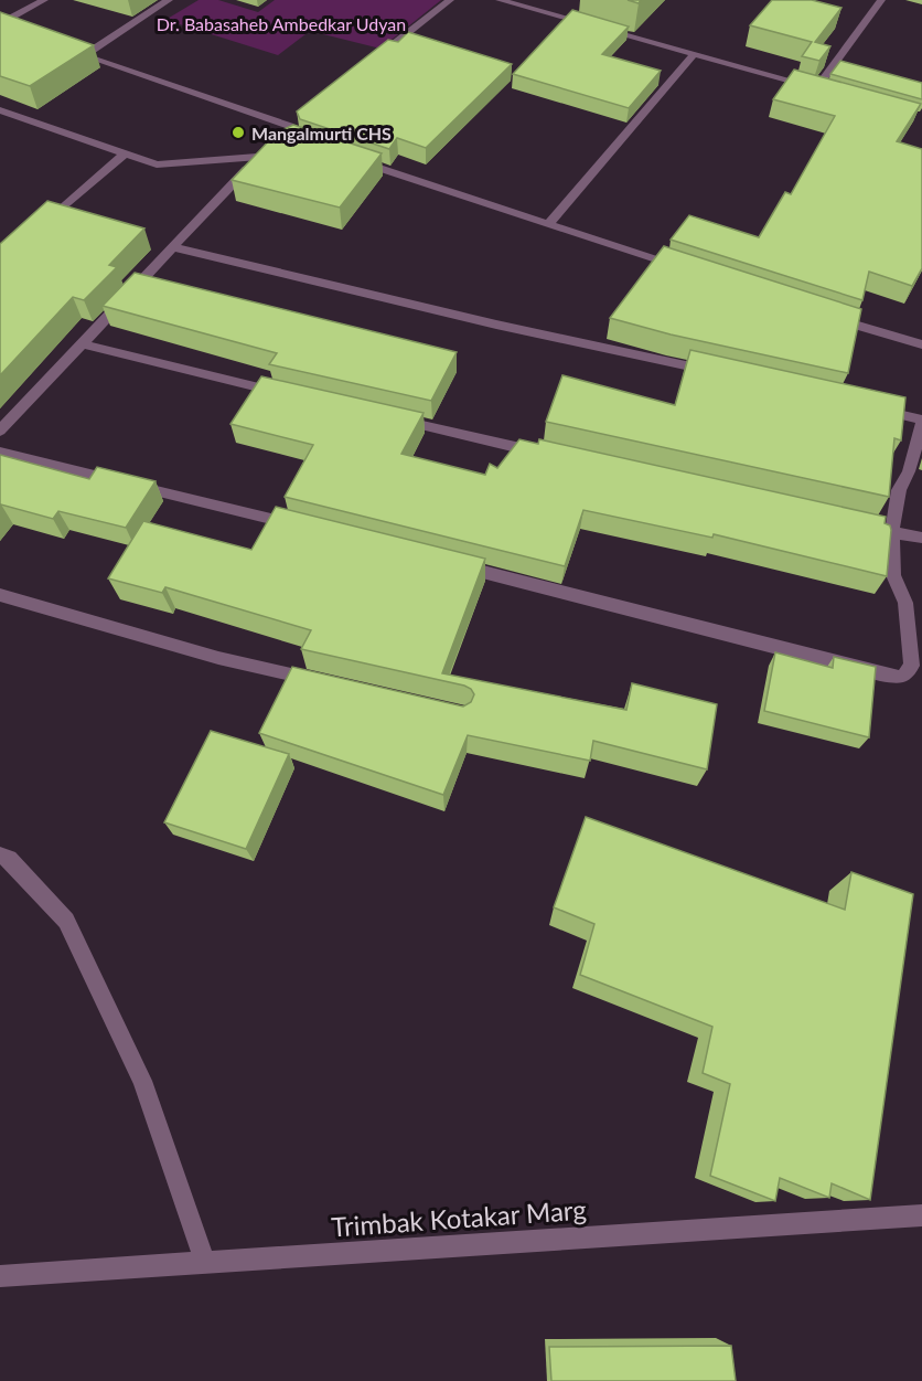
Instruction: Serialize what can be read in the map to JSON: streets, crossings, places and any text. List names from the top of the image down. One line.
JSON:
{"streets":{"street":["Trimbak Kotakar Marg"]},"parks":["Dr. Babasaheb Ambedkar Udyan"],"places":["Mangalmurti CHS"]}
